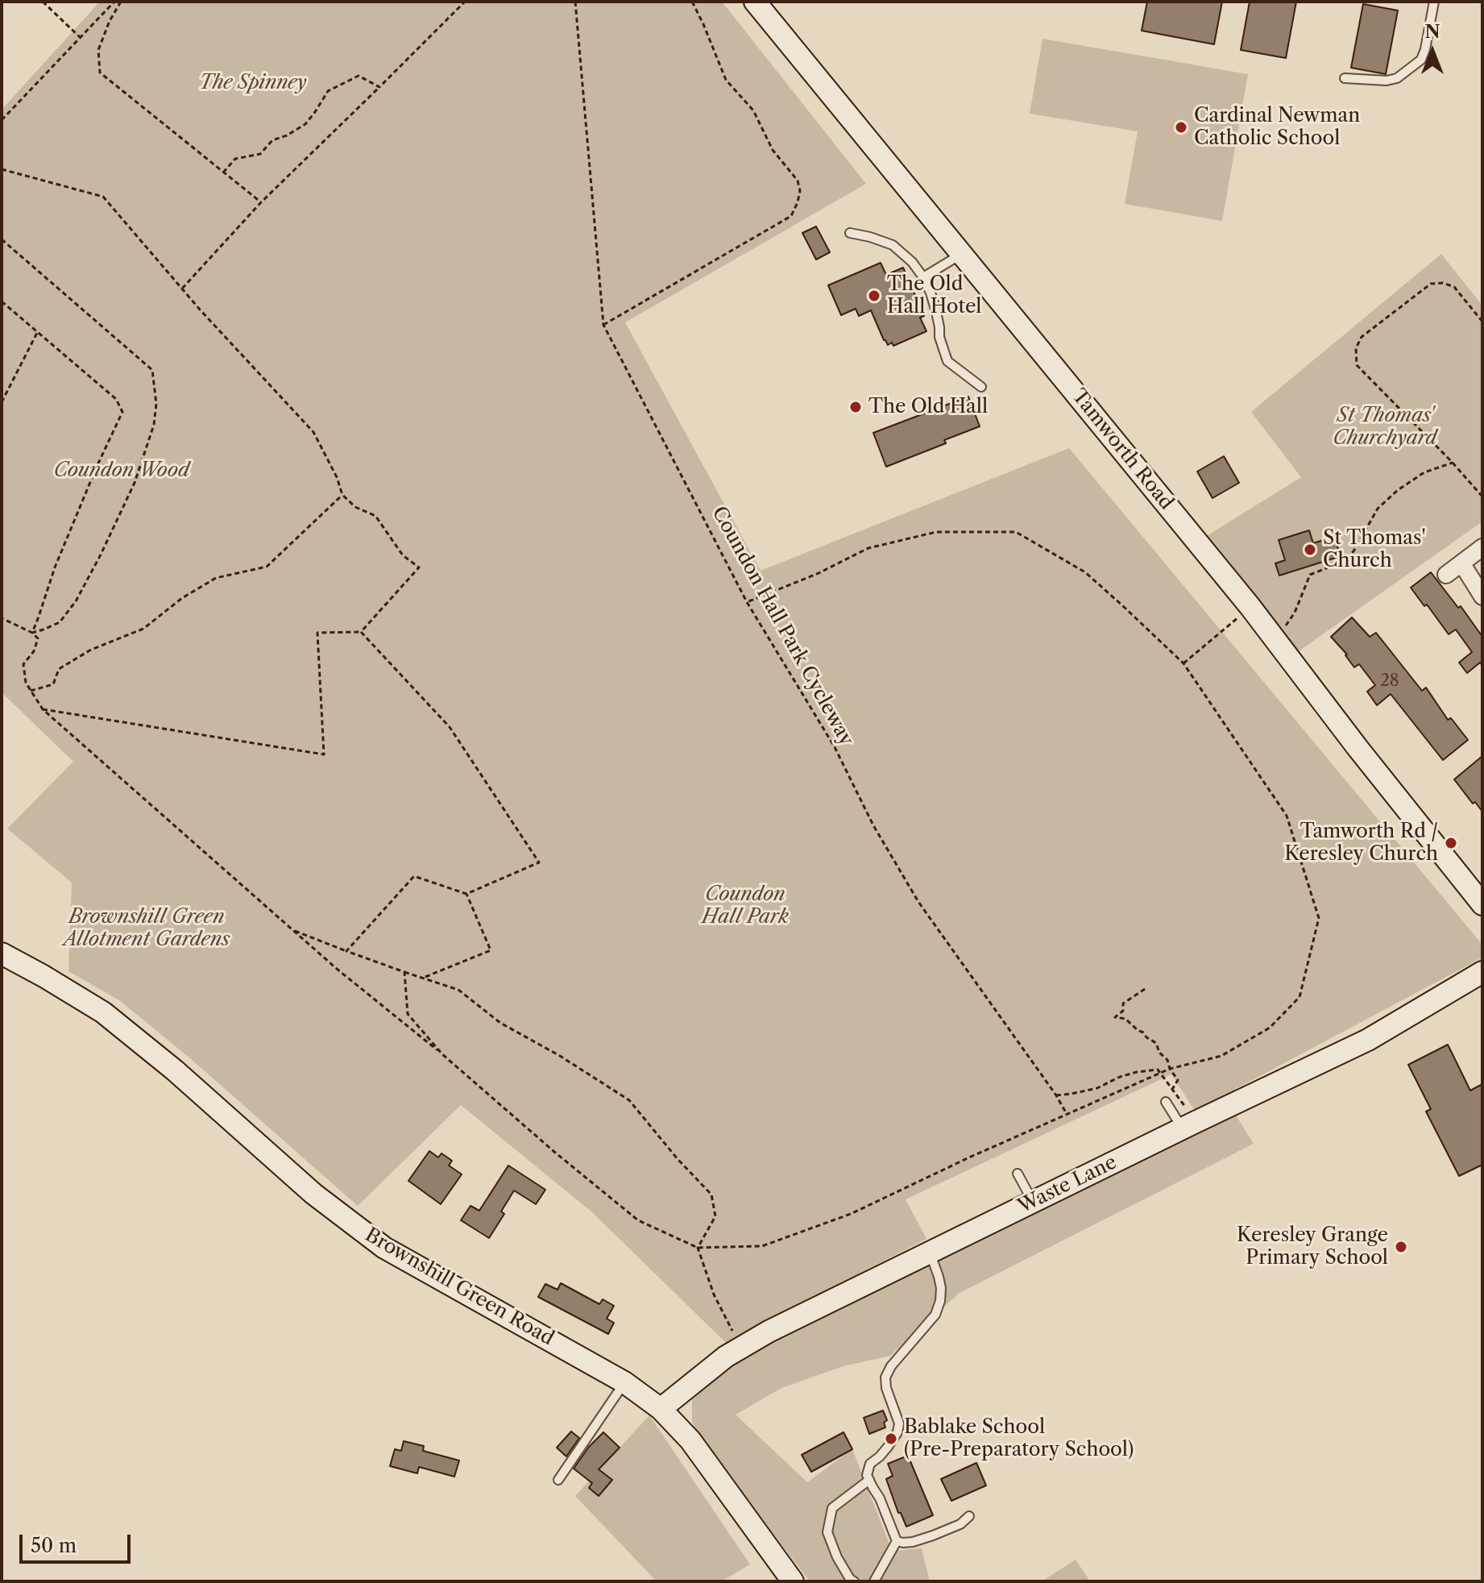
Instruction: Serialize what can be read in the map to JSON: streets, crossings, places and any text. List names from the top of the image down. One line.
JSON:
{"streets":{"street":["Tamworth Road","Waste Lane","Brownshill Green Road"],"path":["Coundon Hall Park Cycleway"]},"crossings":[["Waste Lane","Brownshill Green Road"]],"parks":["The Spinney","St Thomas' Churchyard","Coundon Wood","Coundon Hall Park","Brownshill Green Allotment Gardens"],"places":["Cardinal Newman Catholic School","The Old Hall Hotel","The Old Hall","St Thomas' Church","Tamworth Rd / Keresley Church","Keresley Grange Primary School","Bablake School (Pre-Preparatory School)"],"house_numbers":["28"],"scale_bar":"50 m","north":"top"}
